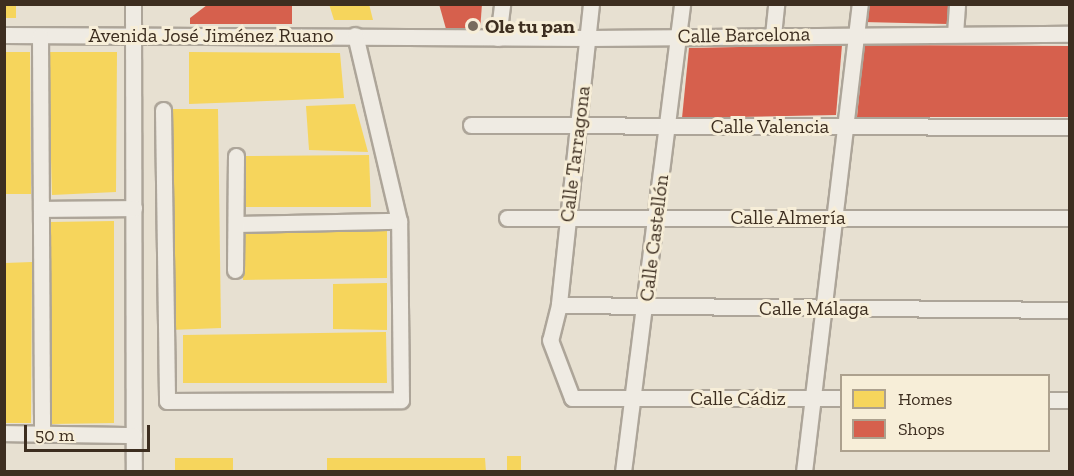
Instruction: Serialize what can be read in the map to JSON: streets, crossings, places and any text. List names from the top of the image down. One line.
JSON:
{"streets":{"street":["Avenida José Jiménez Ruano","Calle Barcelona","Calle Valencia","Calle Tarragona","Calle Almería","Calle Castellón","Calle Málaga","Calle Cádiz"]},"crossings":[["Avenida José Jiménez Ruano","Calle Barcelona"],["Calle Barcelona","Calle Tarragona"],["Calle Barcelona","Calle Castellón"],["Calle Valencia","Calle Tarragona"],["Calle Valencia","Calle Castellón"],["Calle Tarragona","Calle Almería"],["Calle Tarragona","Calle Castellón"],["Calle Tarragona","Calle Málaga"],["Calle Tarragona","Calle Cádiz"],["Calle Almería","Calle Castellón"],["Calle Castellón","Calle Málaga"],["Calle Castellón","Calle Cádiz"]],"places":["Ole tu pan"],"legend":["Homes","Shops"],"scale_bar":"50 m"}
